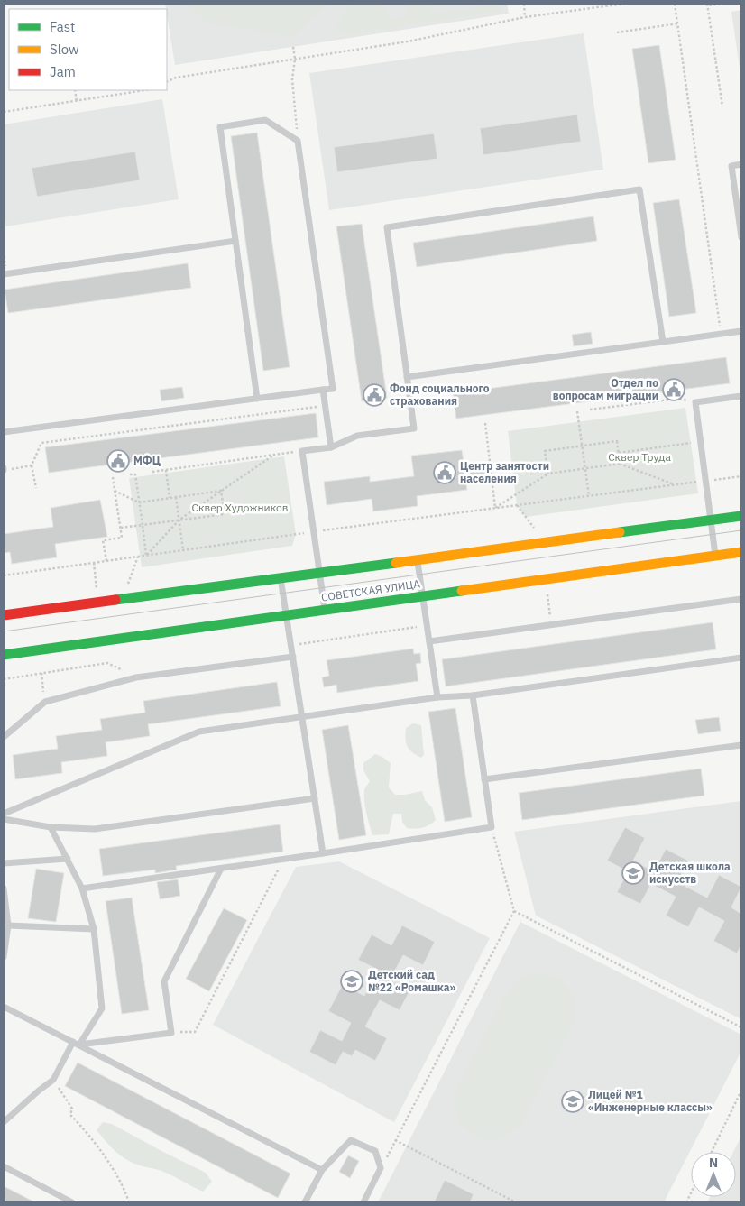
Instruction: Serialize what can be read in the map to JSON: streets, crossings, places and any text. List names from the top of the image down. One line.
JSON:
{"streets":{"main road":["СОВЕТСКАЯ УЛИЦА"]},"parks":["Сквер Труда","Сквер Художников"],"places":{"public building":["Отдел по вопросам миграции","Фонд социального страхования","МФЦ","Центр занятости населения"],"school or university":["Детская школа искусств","Детский сад №22 «Ромашка»","Лицей №1 «Инженерные классы»"]},"legend":["Fast","Slow","Jam"],"north":"top"}
